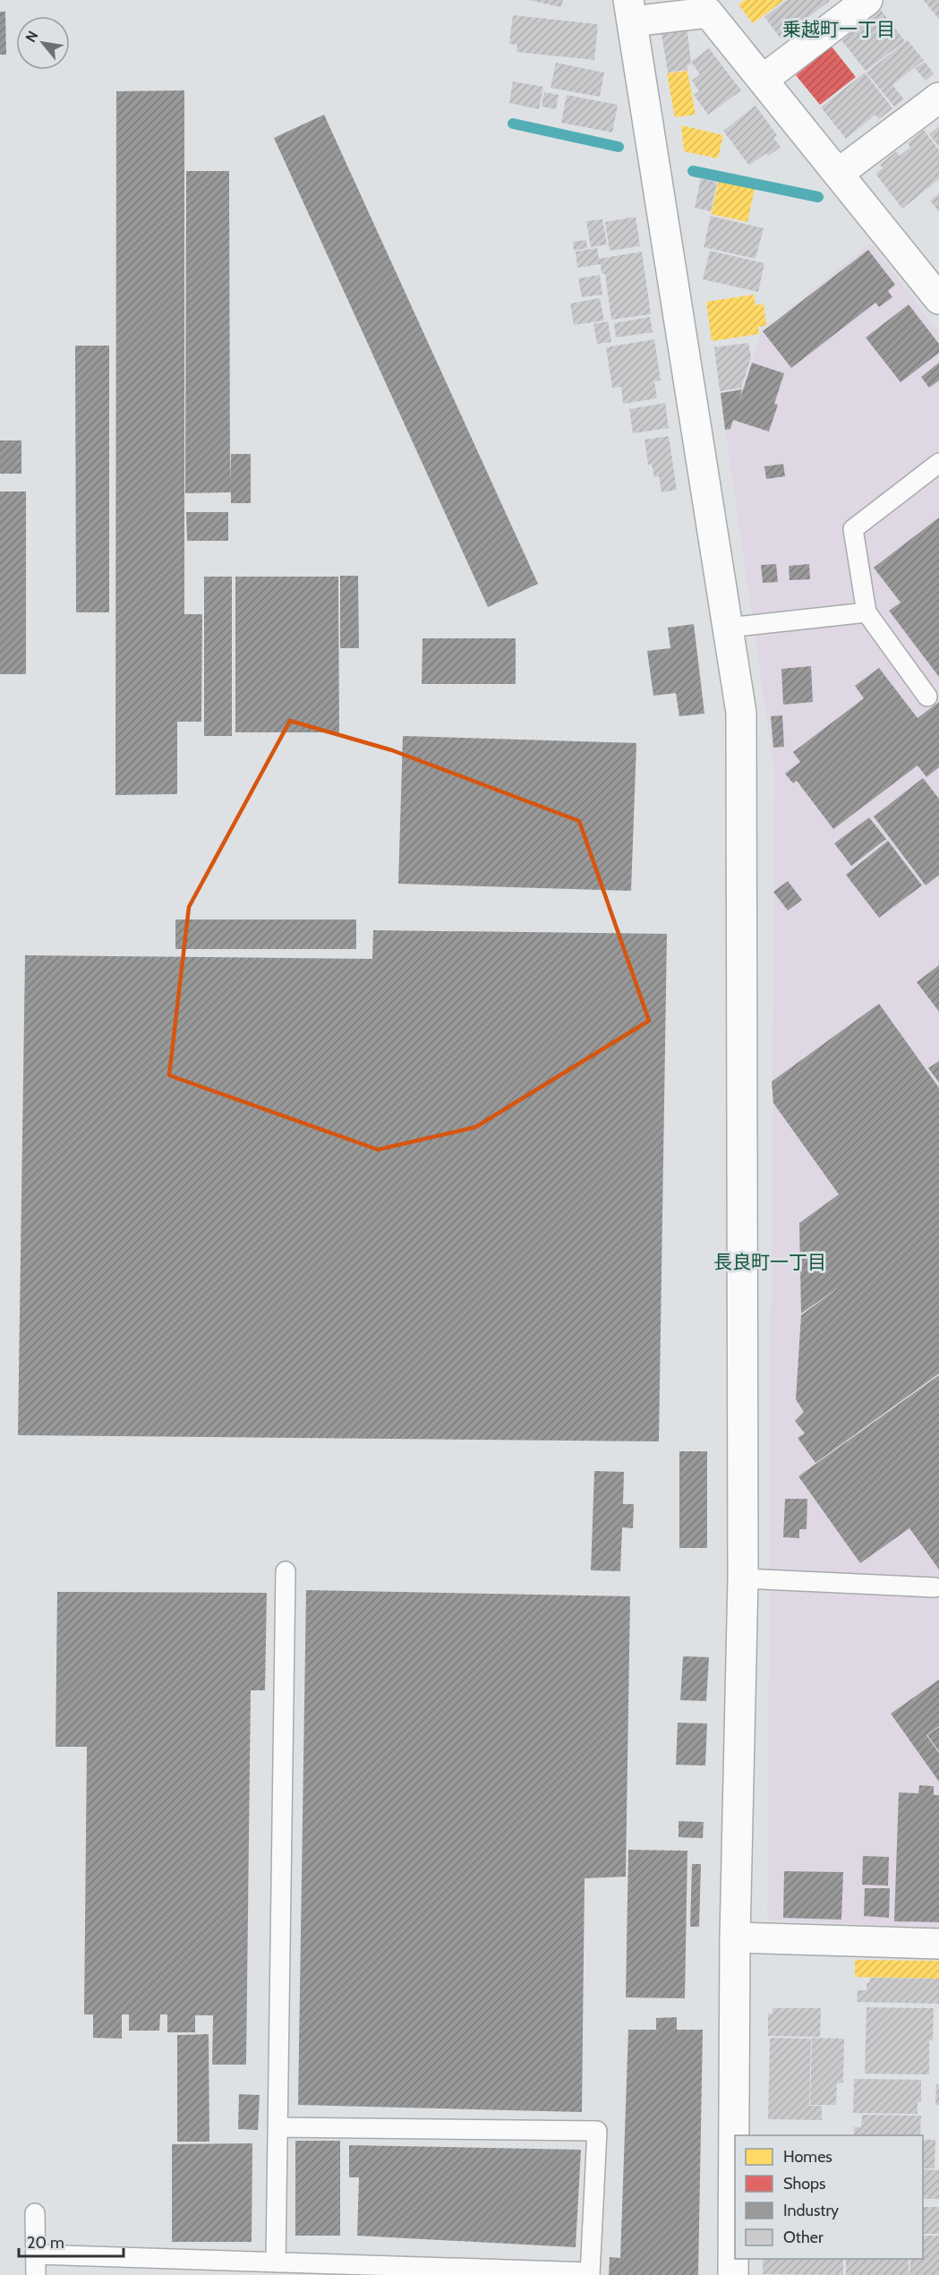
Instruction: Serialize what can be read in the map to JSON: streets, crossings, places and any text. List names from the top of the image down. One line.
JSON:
{"districts":["乗越町一丁目","長良町一丁目"],"legend":["Homes","Shops","Industry","Other"],"scale_bar":"20 m","north":"top left"}
